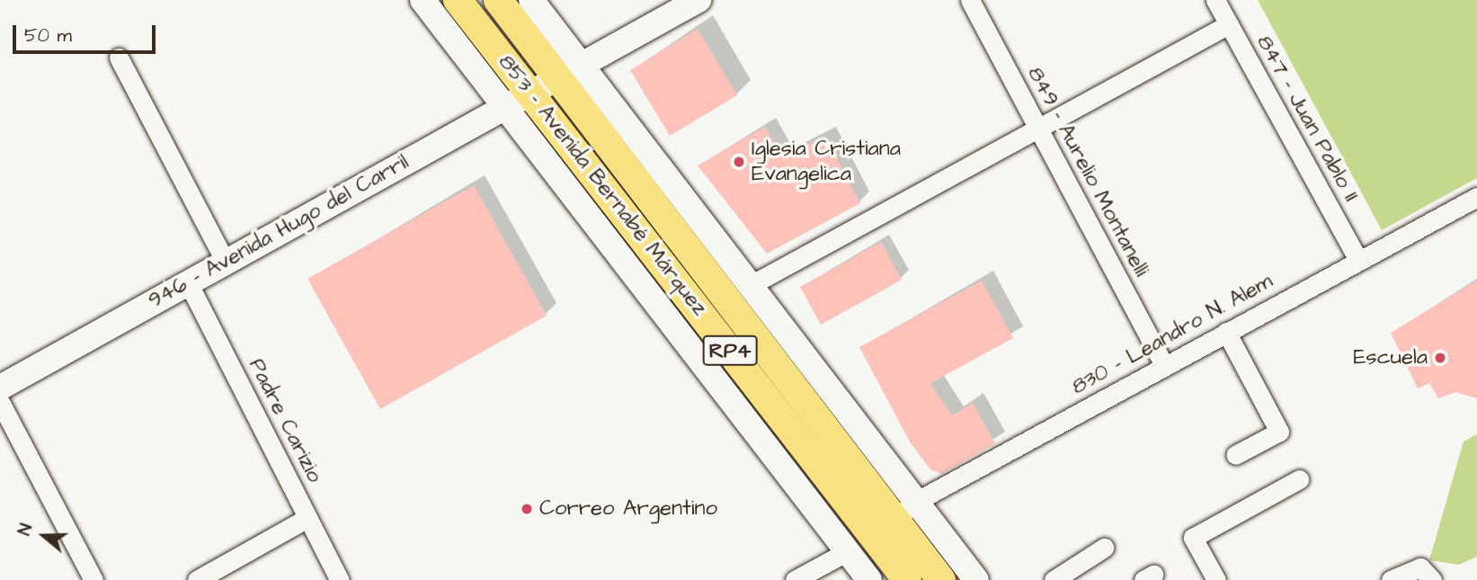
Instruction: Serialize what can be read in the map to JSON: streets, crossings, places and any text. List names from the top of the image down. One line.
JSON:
{"streets":{"main road":["853 - Avenida Bernabé Márquez","RP4"],"street":["847 - Juan Pablo II","849 - Aurelio Montanelli","946 - Avenida Hugo del Carril","830 - Leandro N. Alem","Padre Carizio"]},"crossings":[["847 - Juan Pablo II","830 - Leandro N. Alem"],["849 - Aurelio Montanelli","830 - Leandro N. Alem"],["853 - Avenida Bernabé Márquez","946 - Avenida Hugo del Carril"],["853 - Avenida Bernabé Márquez","830 - Leandro N. Alem"],["946 - Avenida Hugo del Carril","Padre Carizio"]],"places":["Iglesia Cristiana Evangelica","Escuela","Correo Argentino"],"scale_bar":"50 m","north":"left"}
